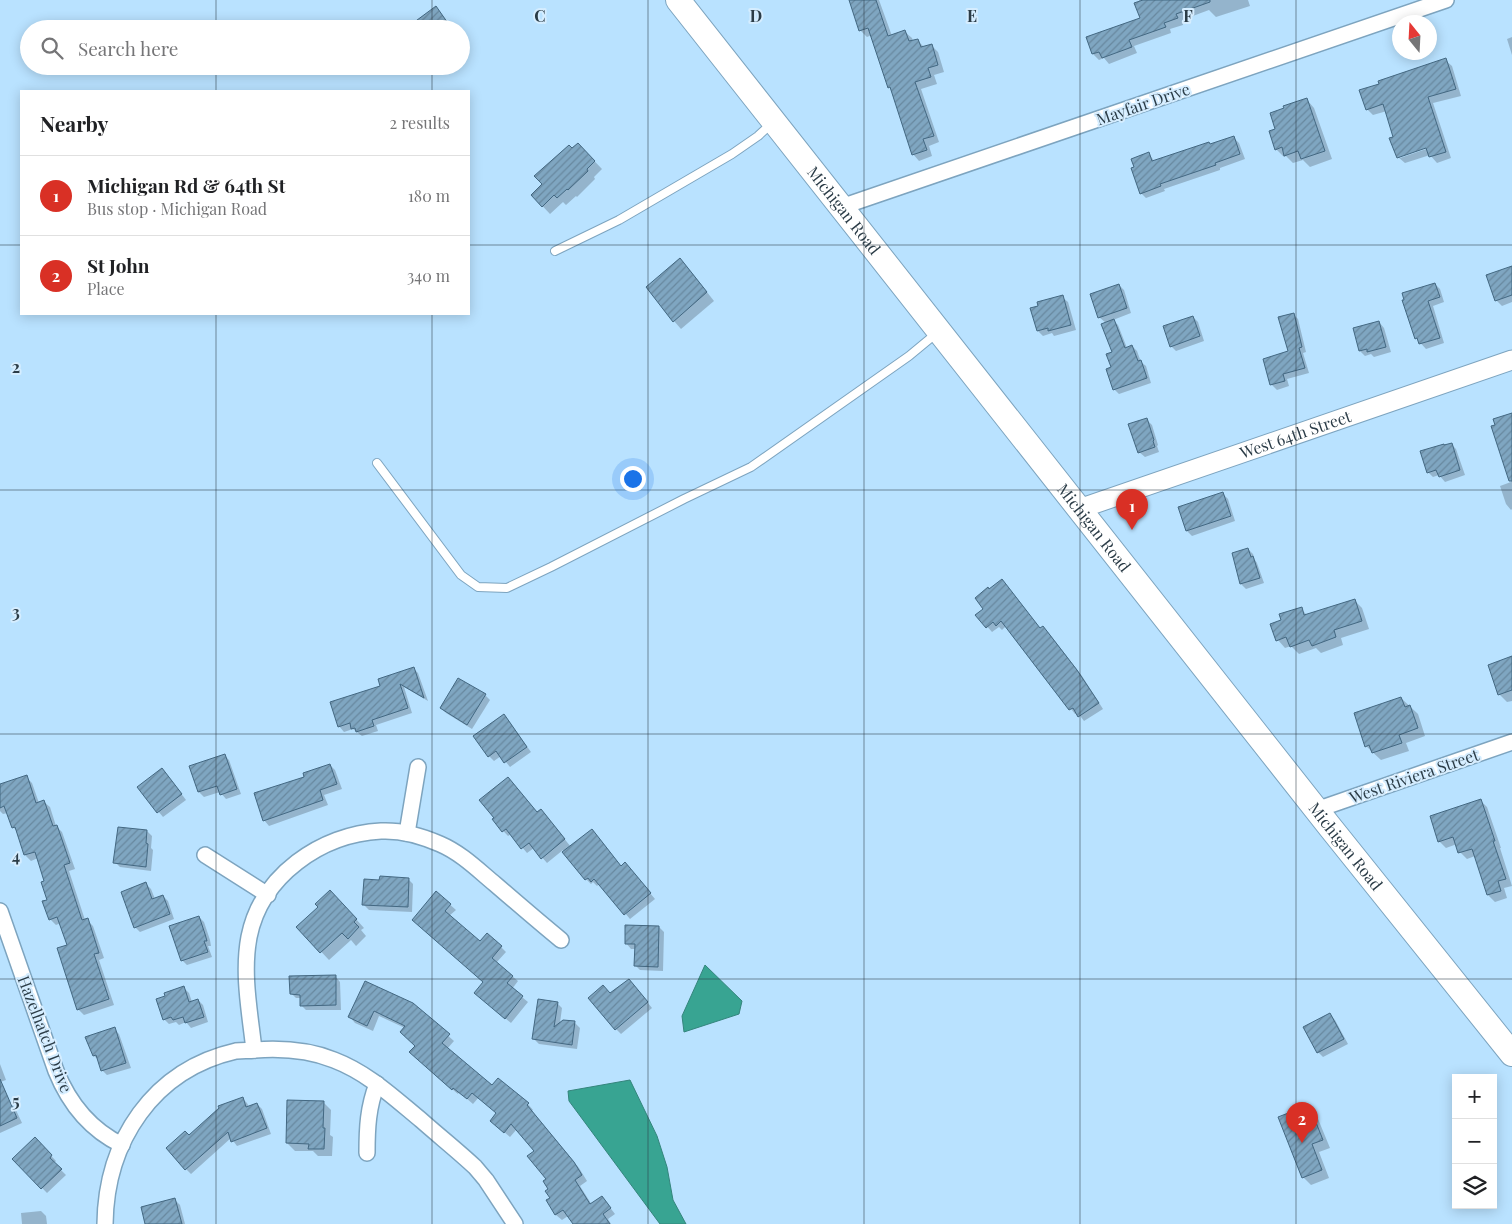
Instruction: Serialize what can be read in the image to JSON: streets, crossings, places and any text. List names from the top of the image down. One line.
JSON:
{"streets":{"main road":["Michigan Road"],"street":["Mayfair Drive","West 64th Street","West Riviera Street","Hazelhatch Drive"]},"crossings":[["Mayfair Drive","Michigan Road"],["Michigan Road","West 64th Street"],["Michigan Road","West Riviera Street"]],"north":"top","page":{"search":"Search here","heading":["Nearby","2 results"],"list":[{"mark":"1","name":"Michigan Rd & 64th St","note":"Bus stop · Michigan Road","value":"180 m"},{"mark":"2","name":"St John","note":"Place","value":"340 m"}],"pins":["1","2"],"map_buttons":["+","−"]},"grid":{"columns":["C","D","E","F"],"rows":["2","3","4","5"]}}
